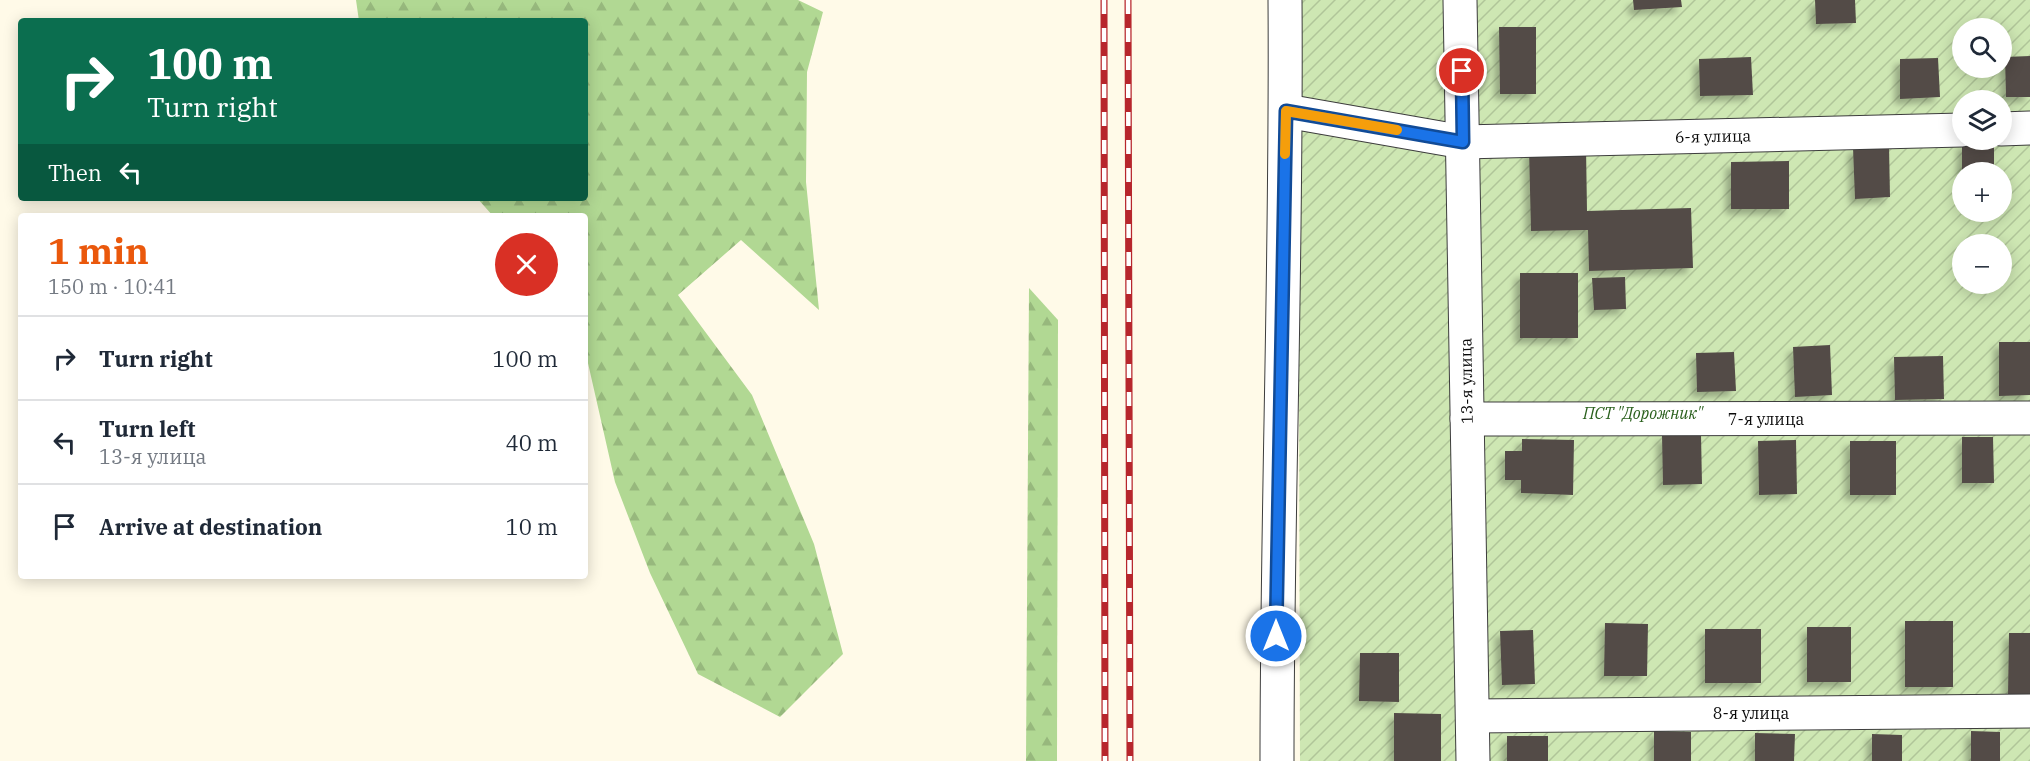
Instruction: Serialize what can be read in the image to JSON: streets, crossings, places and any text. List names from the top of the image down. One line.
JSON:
{"streets":{"street":["6-я улица","13-я улица","7-я улица","8-я улица"]},"crossings":[["6-я улица","13-я улица"],["13-я улица","7-я улица"],["13-я улица","8-я улица"]],"parks":["ПСТ \"Дорожник\""],"page":{"map_buttons":["+","−"],"turn":["100 m","Turn right"],"then":"Then","heading":["1 min","150 m · 10:41"],"list":[{"name":"Turn right","value":"100 m"},{"name":"Turn left","note":"13-я улица","value":"40 m"},{"name":"Arrive at destination","value":"10 m"}]}}
